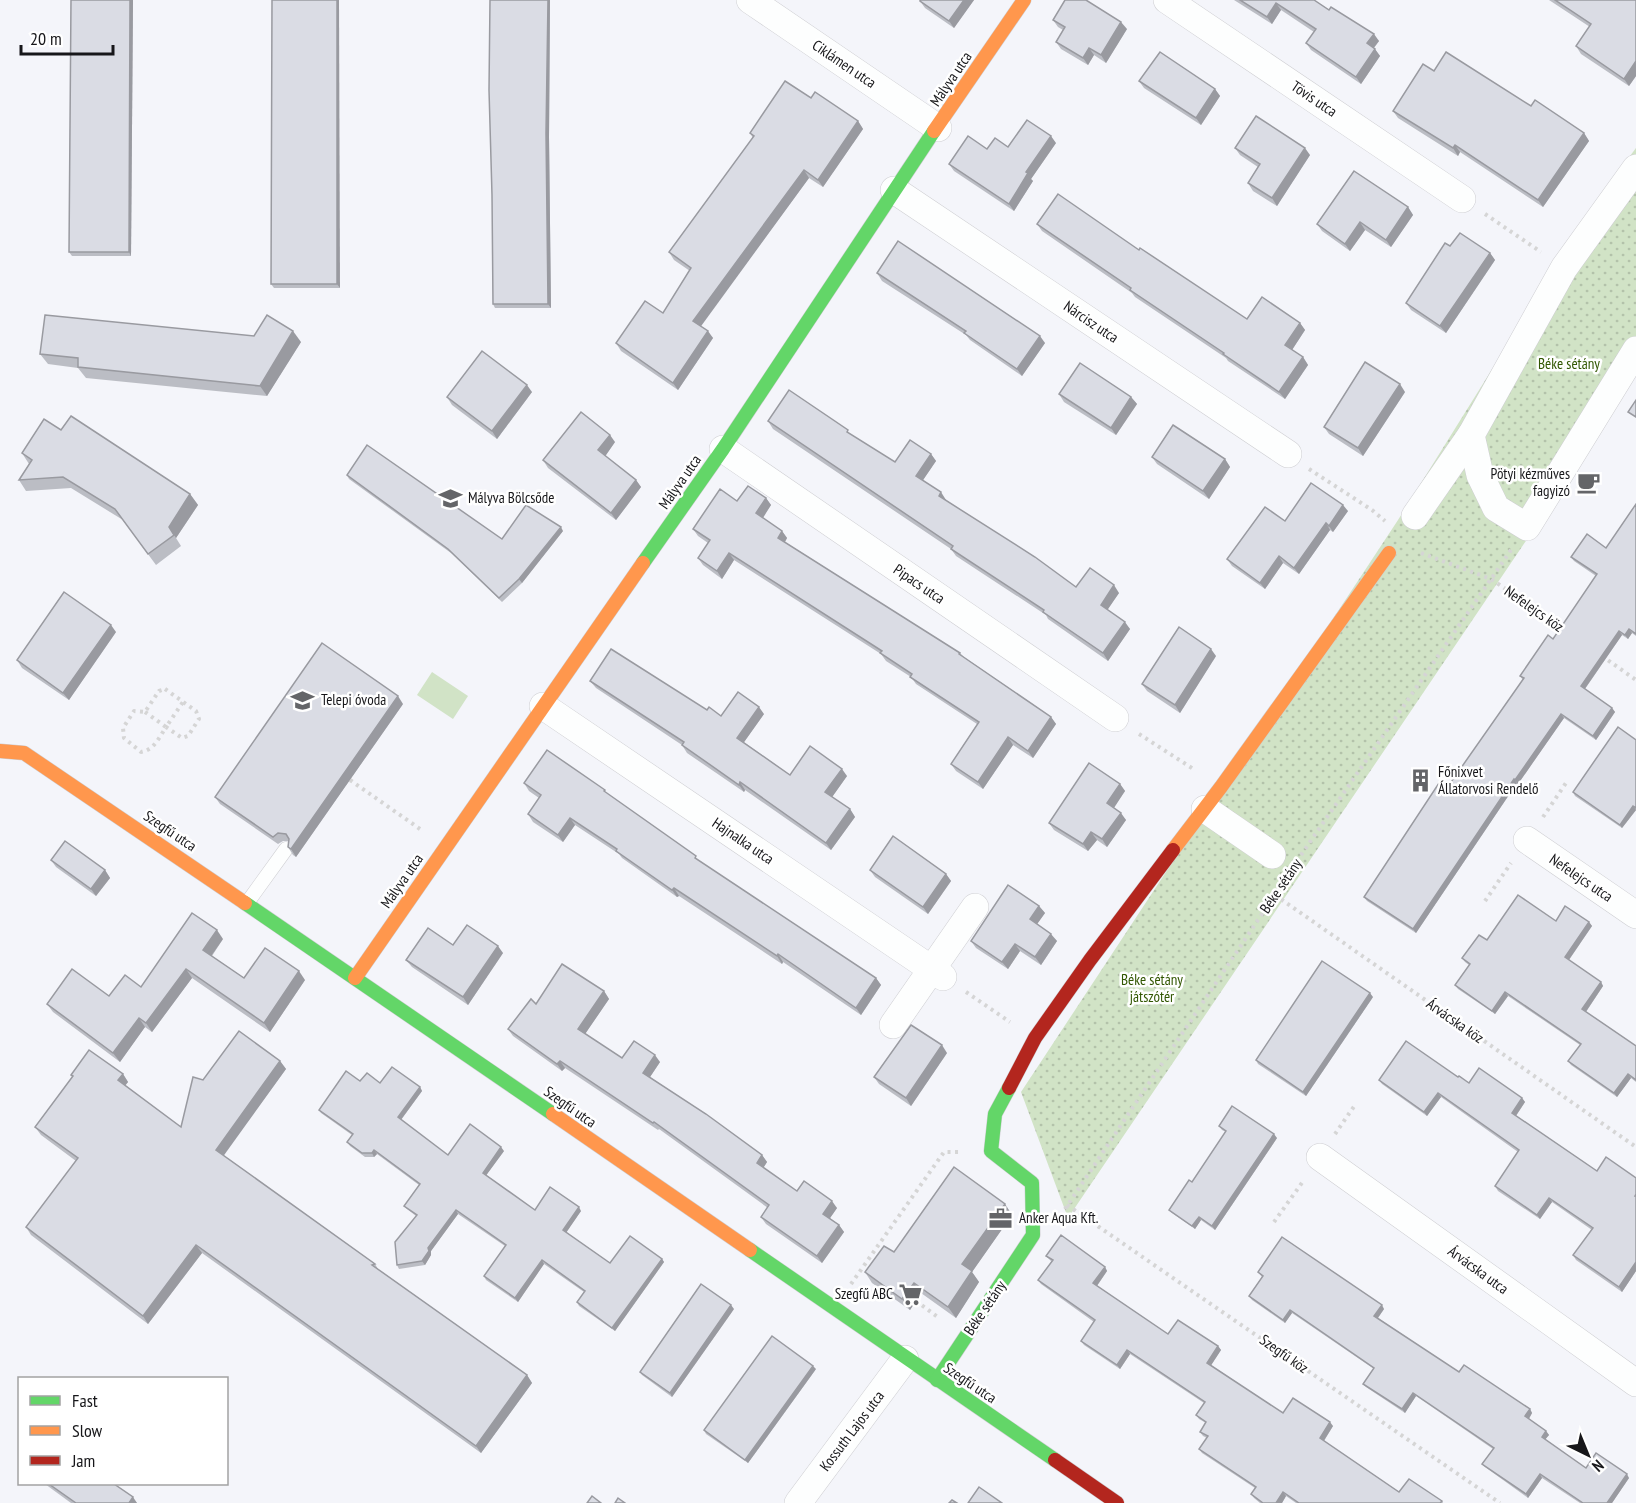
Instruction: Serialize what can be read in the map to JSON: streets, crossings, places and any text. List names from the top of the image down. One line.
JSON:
{"streets":{"street":["Ciklámen utca","Mályva utca","Tövis utca","Nárcisz utca","Pipacs utca","Szegfű utca","Hajnalka utca","Nefelejcs utca","Béke sétány","Árvácska utca","Kossuth Lajos utca"],"path":["Nefelejcs köz","Árvácska köz","Szegfű köz"]},"crossings":[["Ciklámen utca","Mályva utca"],["Mályva utca","Nárcisz utca"],["Mályva utca","Pipacs utca"],["Mályva utca","Szegfű utca"],["Mályva utca","Hajnalka utca"],["Nefelejcs köz","Béke sétány"],["Szegfű utca","Béke sétány"],["Szegfű utca","Kossuth Lajos utca"],["Béke sétány","Árvácska köz"],["Béke sétány","Szegfű köz"]],"parks":["Béke sétány","Béke sétány játszótér"],"places":{"cafe":["Pötyi kézműves fagyizó"],"school or university":["Mályva Bölcsőde","Telepi óvoda"],"building":["Főnixvet Állatorvosi Rendelő"],"office":["Anker Aqua Kft."],"supermarket":["Szegfű ABC"]},"legend":["Fast","Slow","Jam"],"scale_bar":"20 m","north":"bottom right"}
